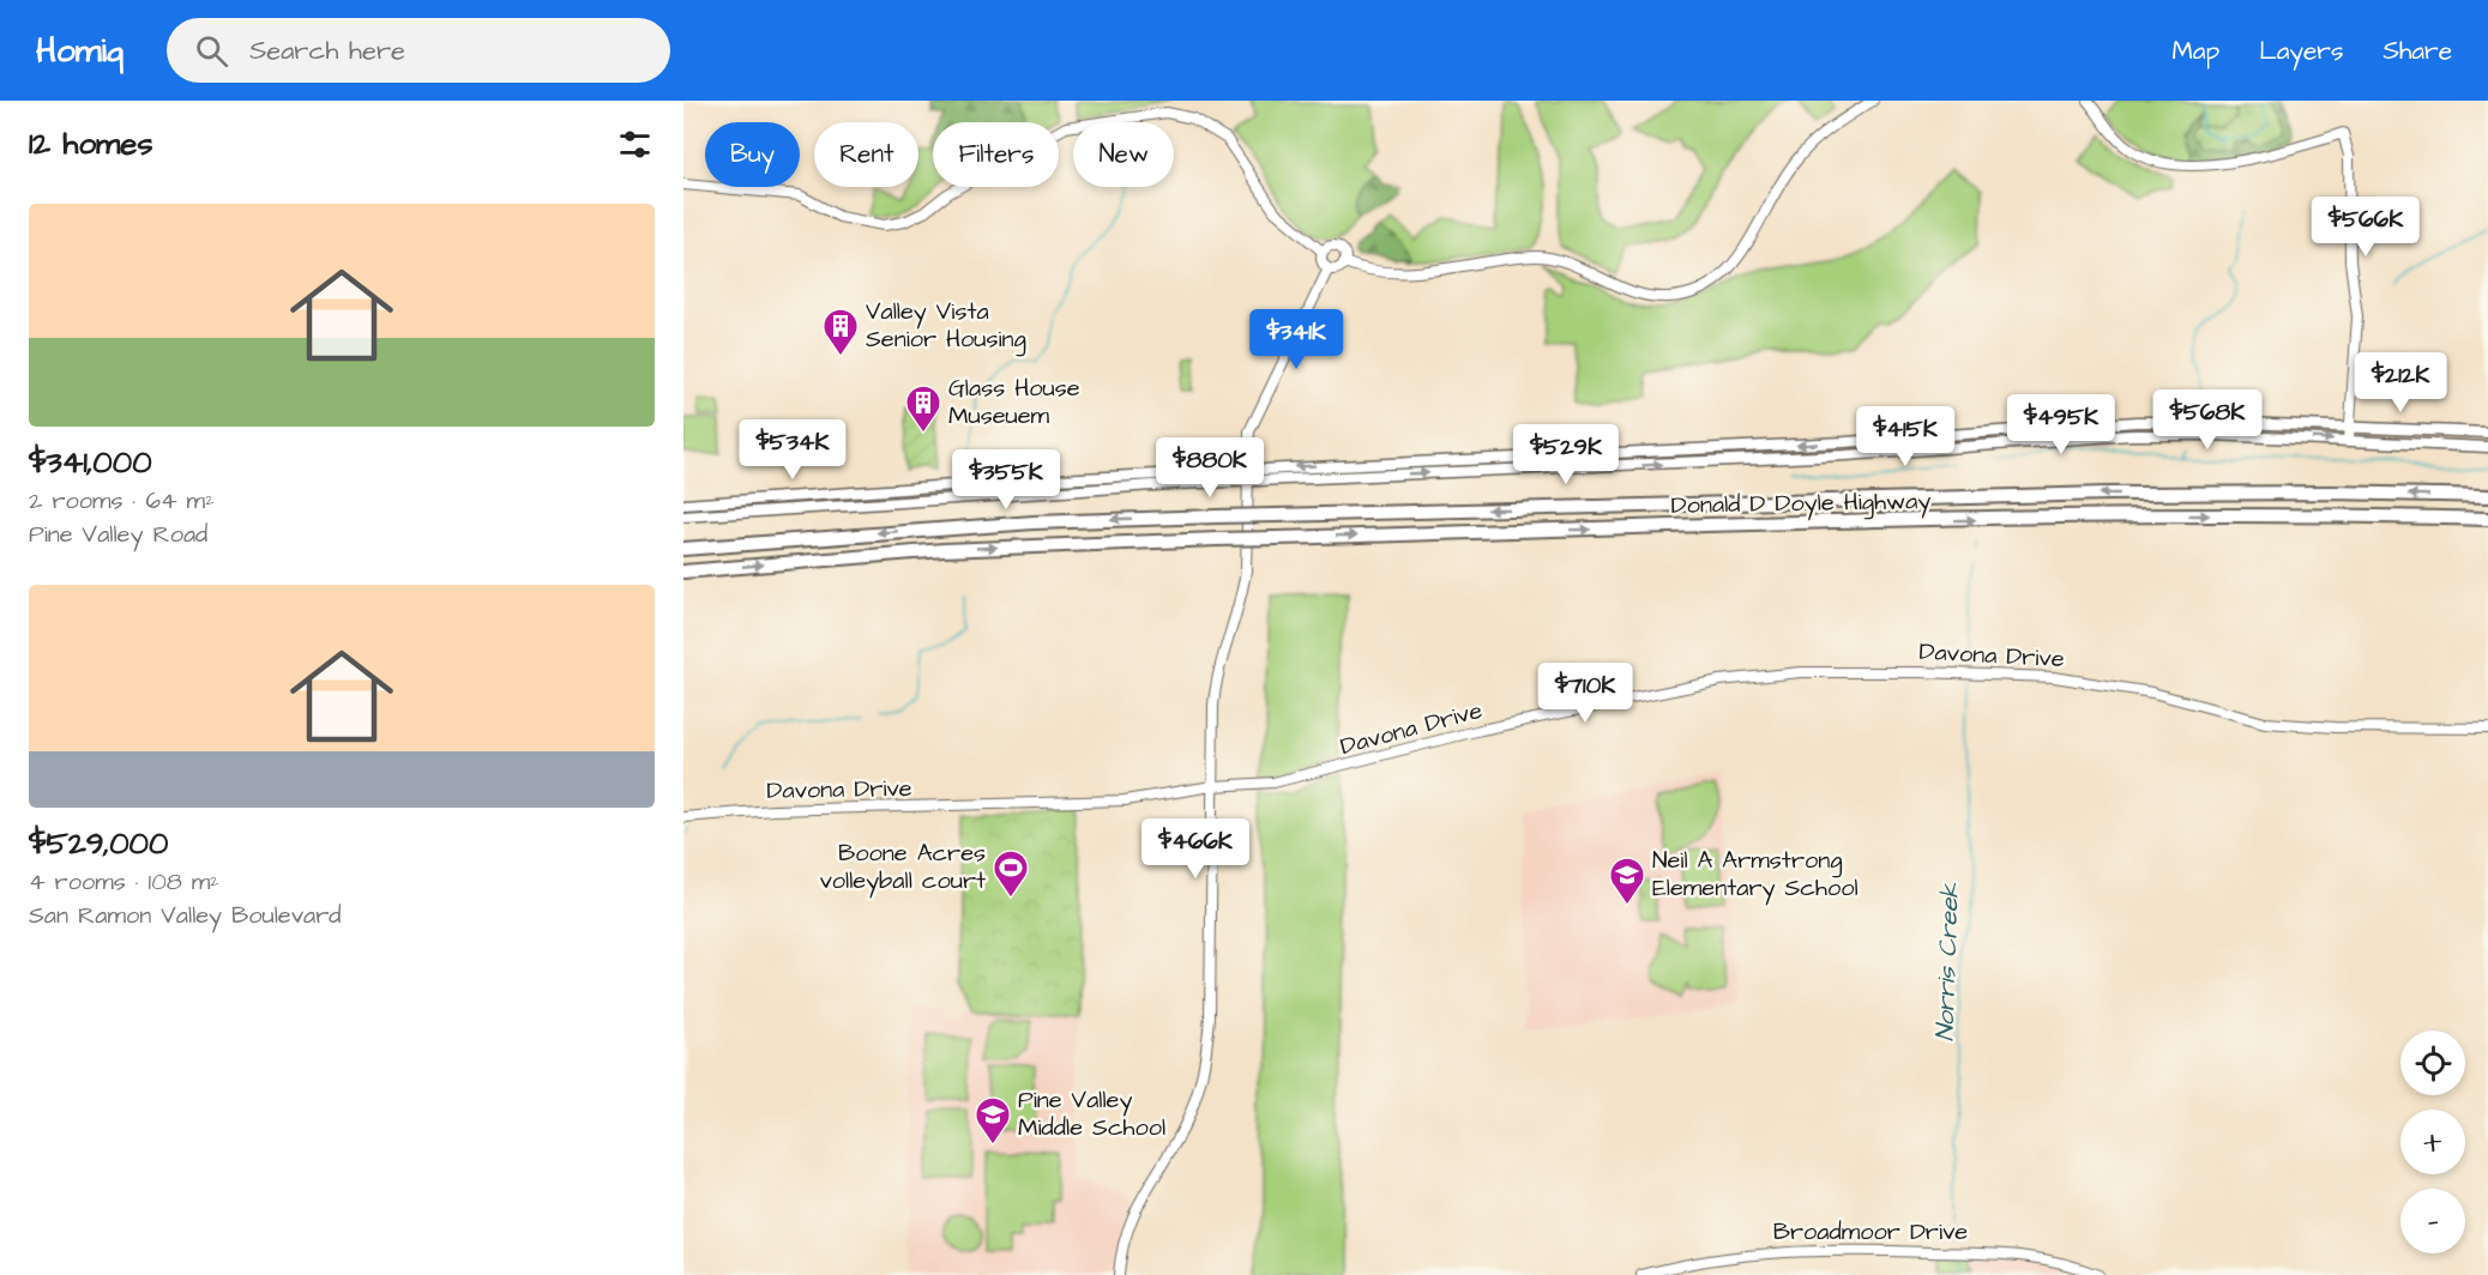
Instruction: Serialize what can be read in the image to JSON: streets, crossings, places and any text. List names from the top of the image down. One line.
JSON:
{"streets":{"highway":["Donald D Doyle Highway"],"street":["Davona Drive","Broadmoor Drive"]},"water":["Norris Creek"],"places":{"building":["Valley Vista Senior Housing","Glass House Museuem"],"sports":["Boone Acres volleyball court"],"school or university":["Neil A Armstrong Elementary School","Pine Valley Middle School"]},"page":{"header":"Homiq","search":"Search here","nav":["Map","Layers","Share"],"heading":"12 homes","chip":["Buy","Rent","Filters","New"],"list":[{"name":"$341,000","note":"2 rooms · 64 m² · Pine Valley Road"},{"name":"$529,000","note":"4 rooms · 108 m² · San Ramon Valley Boulevard"}],"price":["$566K","$341K","$212K","$568K","$495K","$415K","$534K","$529K","$880K","$355K","$710K","$466K"],"map_buttons":["+","−"]}}
